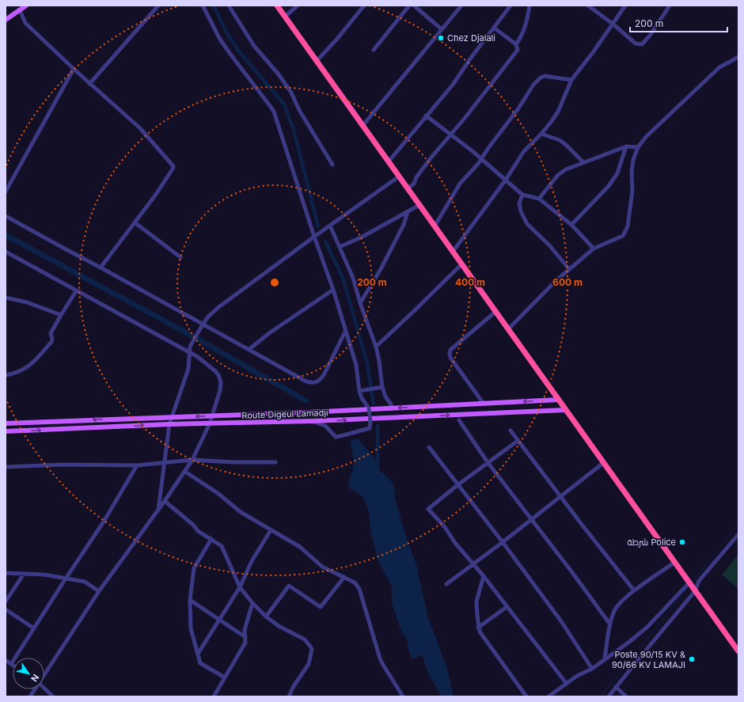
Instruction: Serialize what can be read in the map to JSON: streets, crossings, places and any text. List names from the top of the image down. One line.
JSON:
{"streets":{"main road":["Route Digeul Lamadji"]},"places":["Chez Djalali","شرطة Police","Poste 90/15 KV & 90/66 KV LAMAJI"],"scale_bar":"200 m","north":"bottom right","rings":["200 m","400 m","600 m"]}
